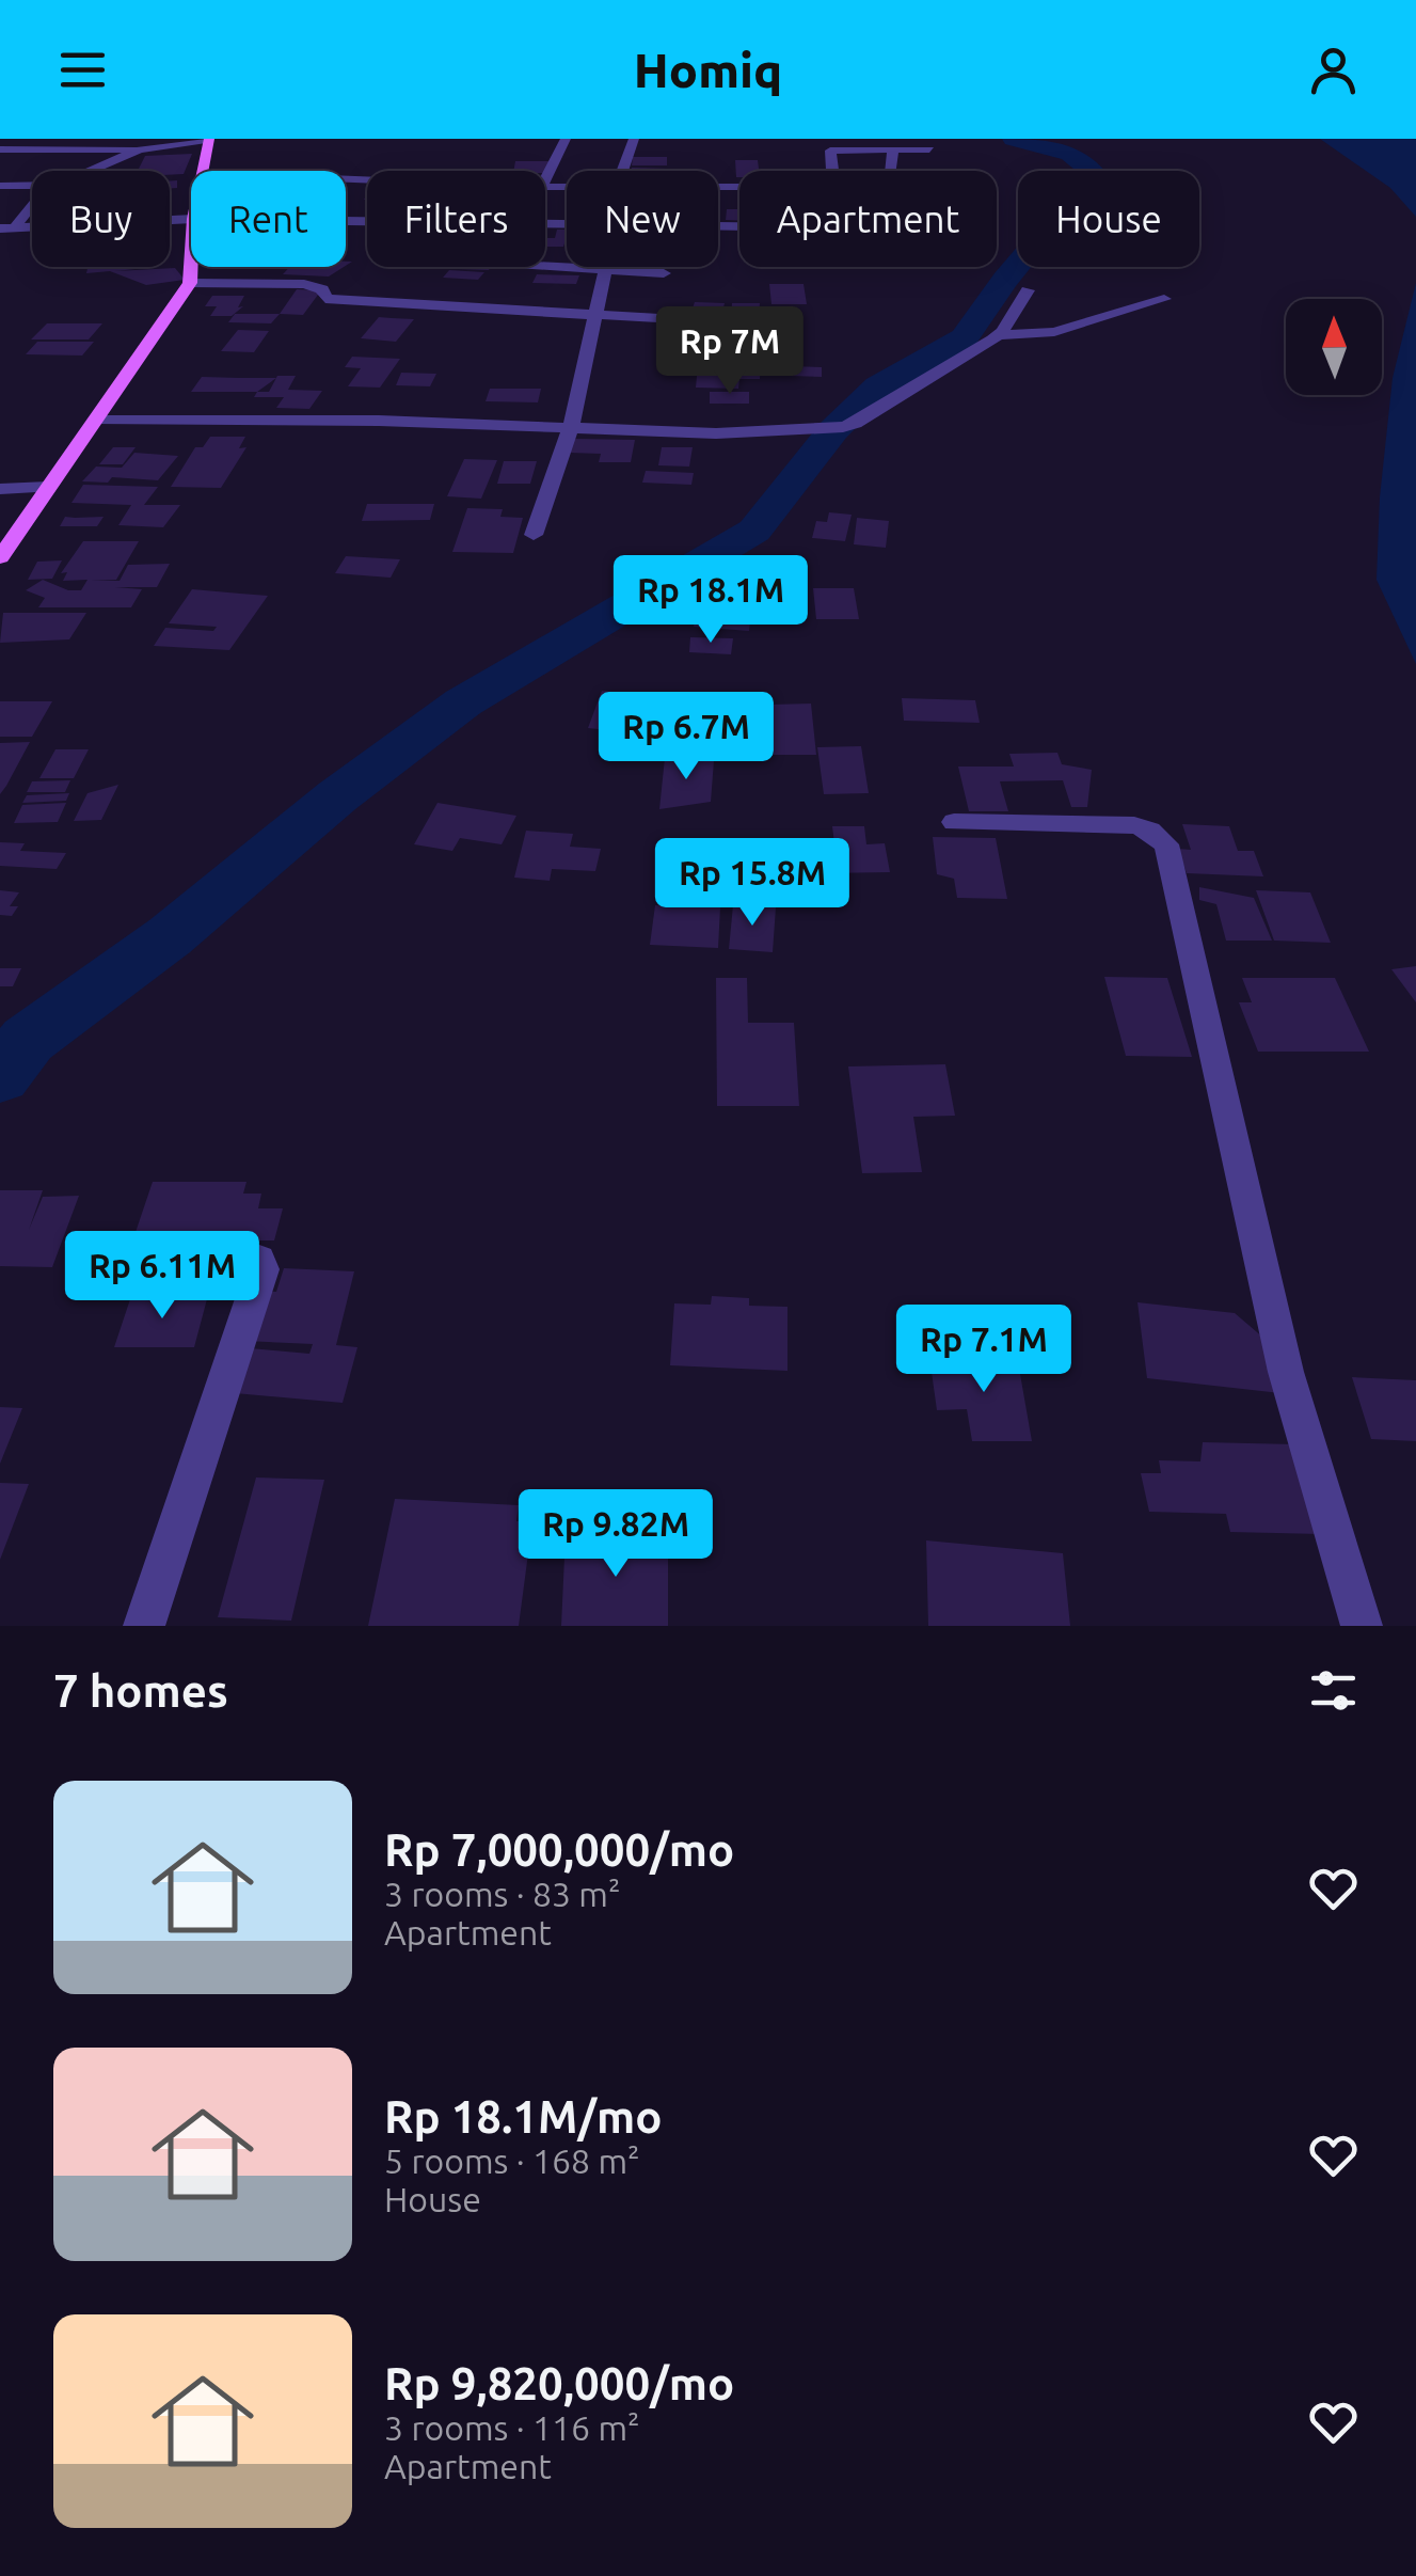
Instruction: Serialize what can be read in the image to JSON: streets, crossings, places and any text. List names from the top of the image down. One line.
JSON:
{"north":"top","page":{"header":"Homiq","chip":["Buy","Rent","Filters","New","Apartment","House"],"price":["Rp 7M","Rp 18.1M","Rp 6.7M","Rp 15.8M","Rp 6.11M","Rp 7.1M","Rp 9.82M"],"heading":"7 homes","list":[{"name":"Rp 7,000,000/mo","note":"3 rooms · 83 m² · Apartment"},{"name":"Rp 18.1M/mo","note":"5 rooms · 168 m² · House"},{"name":"Rp 9,820,000/mo","note":"3 rooms · 116 m² · Apartment"}]}}
